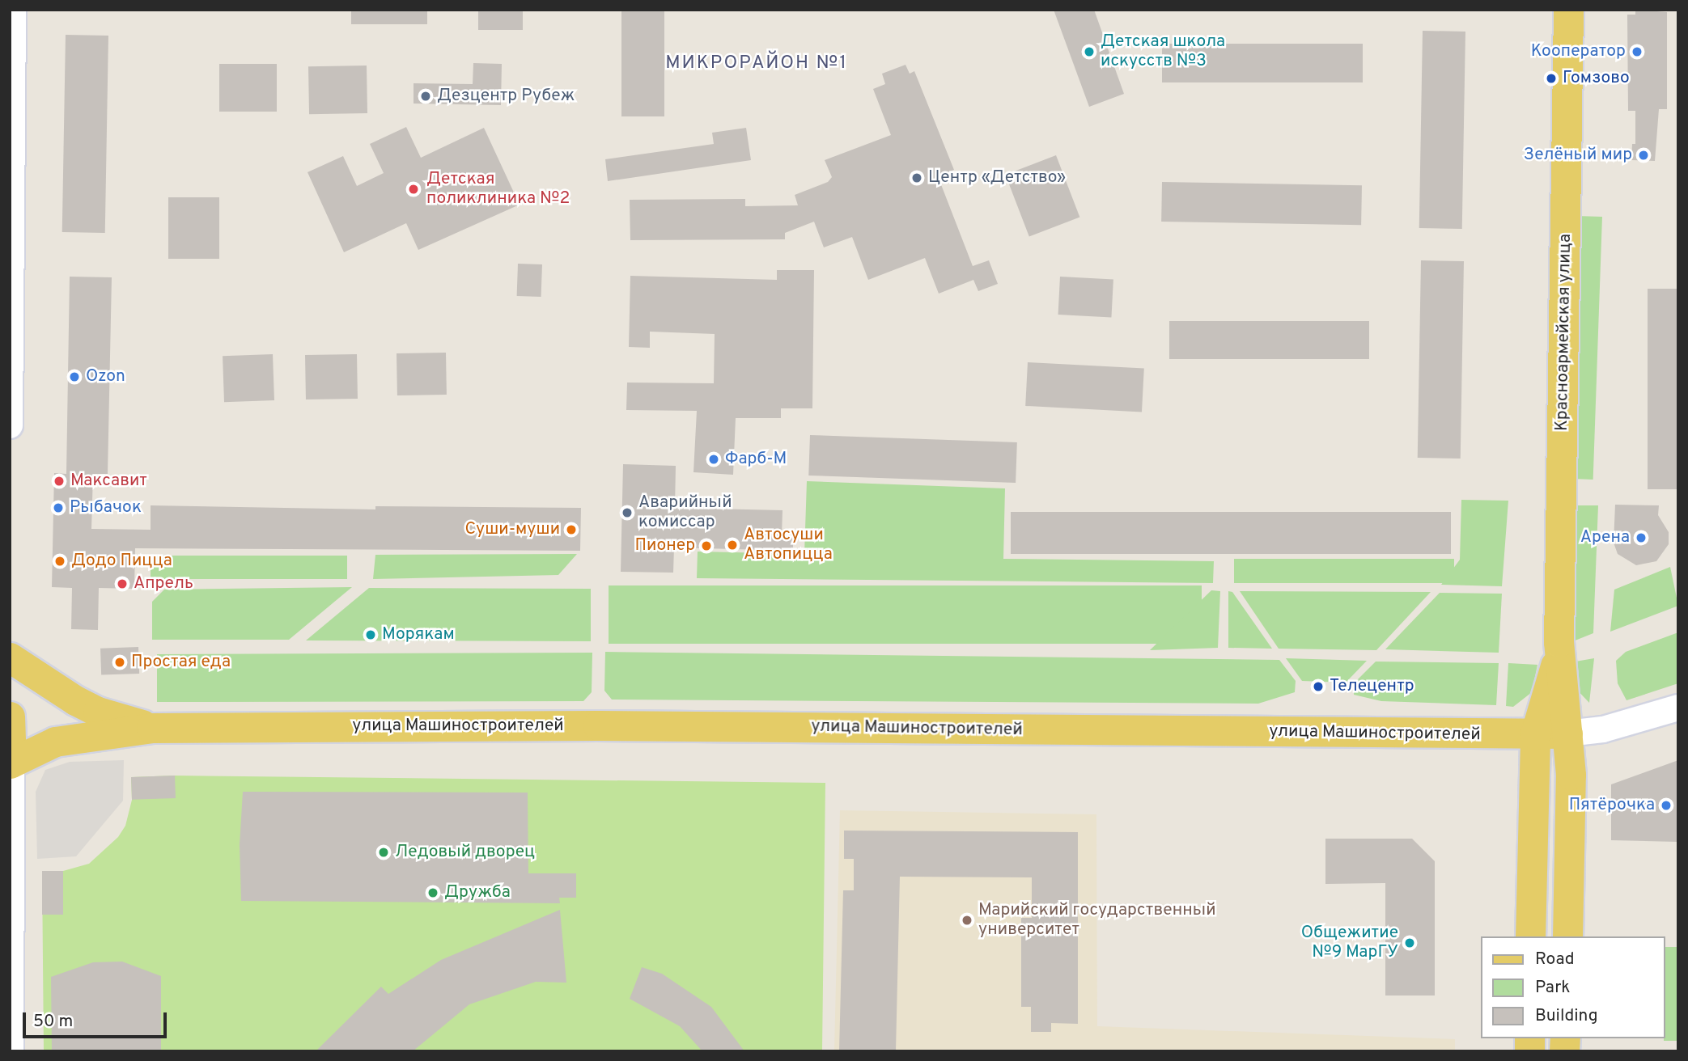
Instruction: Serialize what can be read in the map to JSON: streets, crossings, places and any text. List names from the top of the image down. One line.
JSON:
{"streets":{"main road":["Красноармейская улица","улица Машиностроителей"]},"crossings":[["Красноармейская улица","улица Машиностроителей"]],"districts":["МИКРОРАЙОН №1"],"places":["Детская школа искусств №3","Кооператор","Гомзово","Дезцентр Рубеж","Зелёный мир","Центр «Детство»","Детская поликлиника №2","Ozon","Фарб-М","Максавит","Рыбачок","Аварийный комиссар","Суши-муши","Арена","Автосуши Автопицца","Пионер","Додо Пицца","Апрель","Морякам","Простая еда","Телецентр","Пятёрочка","Ледовый дворец","Дружба","Марийский государственный университет","Общежитие №9 МарГУ"],"legend":["Road","Park","Building"],"scale_bar":"50 m"}
